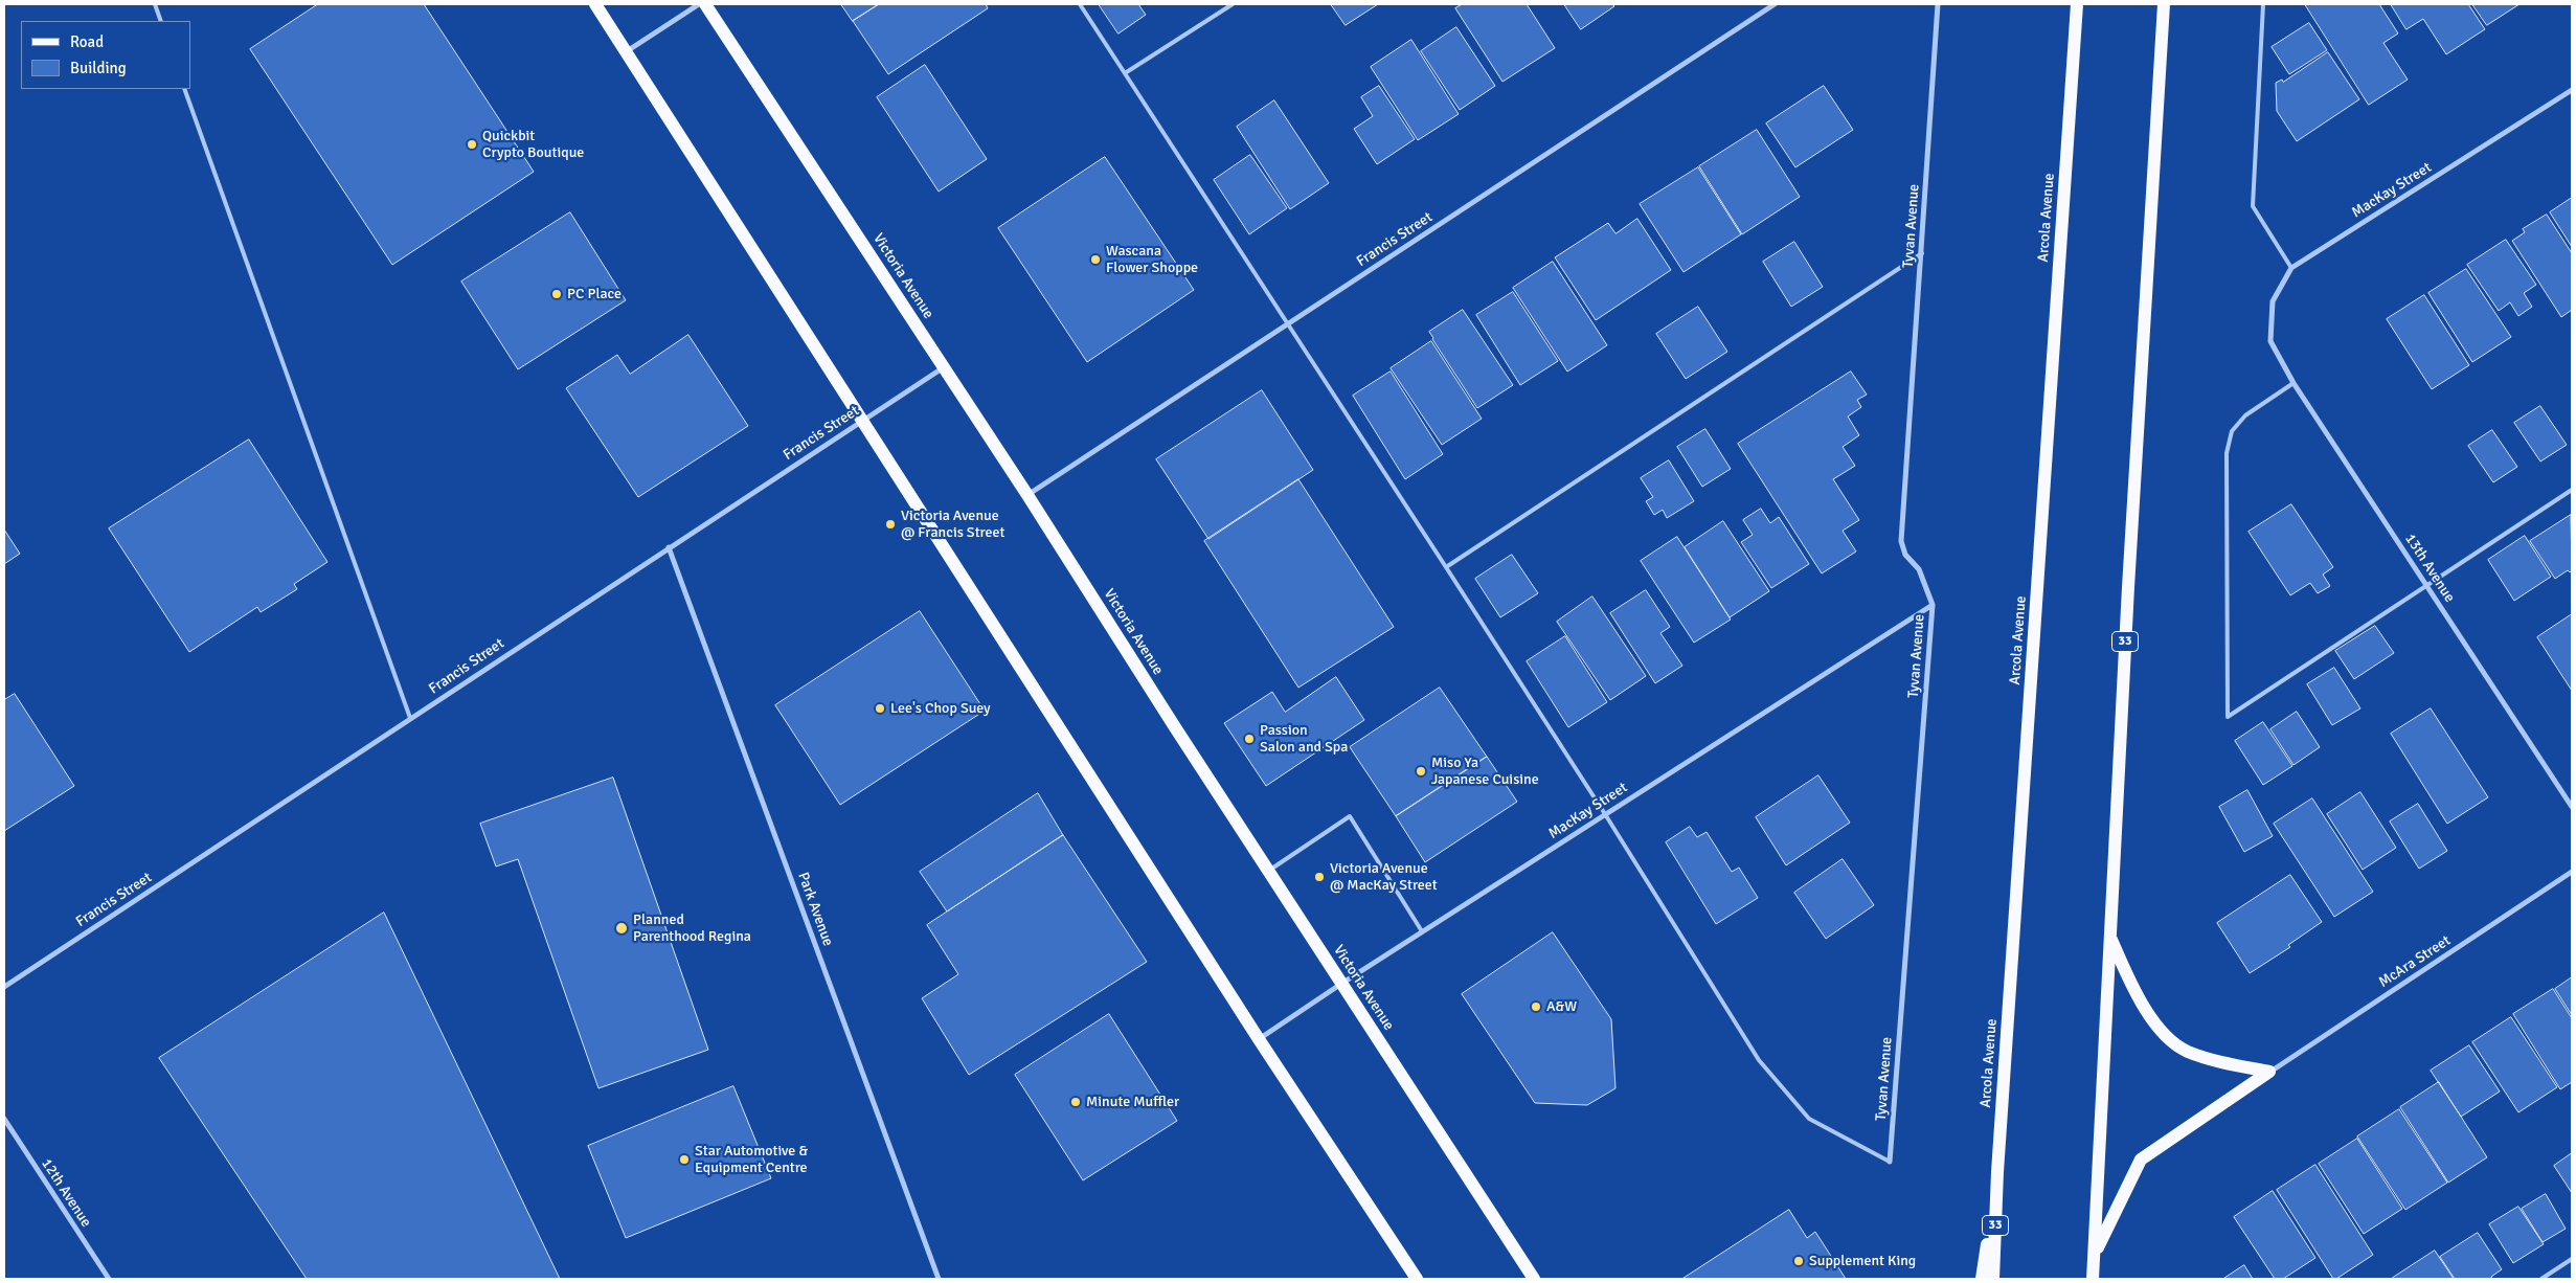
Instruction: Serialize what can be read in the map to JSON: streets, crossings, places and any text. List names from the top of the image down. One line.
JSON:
{"streets":{"main road":["Arcola Avenue","Victoria Avenue","33"],"street":["MacKay Street","Tyvan Avenue","Francis Street","13th Avenue","Park Avenue","McAra Street","12th Avenue"]},"crossings":[["MacKay Street","Tyvan Avenue"],["MacKay Street","Victoria Avenue"],["MacKay Street","13th Avenue"],["Francis Street","Victoria Avenue"],["Francis Street","Park Avenue"]],"places":["Quickbit Crypto Boutique","Wascana Flower Shoppe","PC Place","Victoria Avenue @ Francis Street","Lee's Chop Suey","Passion Salon and Spa","Miso Ya Japanese Cuisine","Victoria Avenue @ MacKay Street","Planned Parenthood Regina","A&W","Minute Muffler","Star Automotive & Equipment Centre","Supplement King"],"legend":["Road","Building"]}
